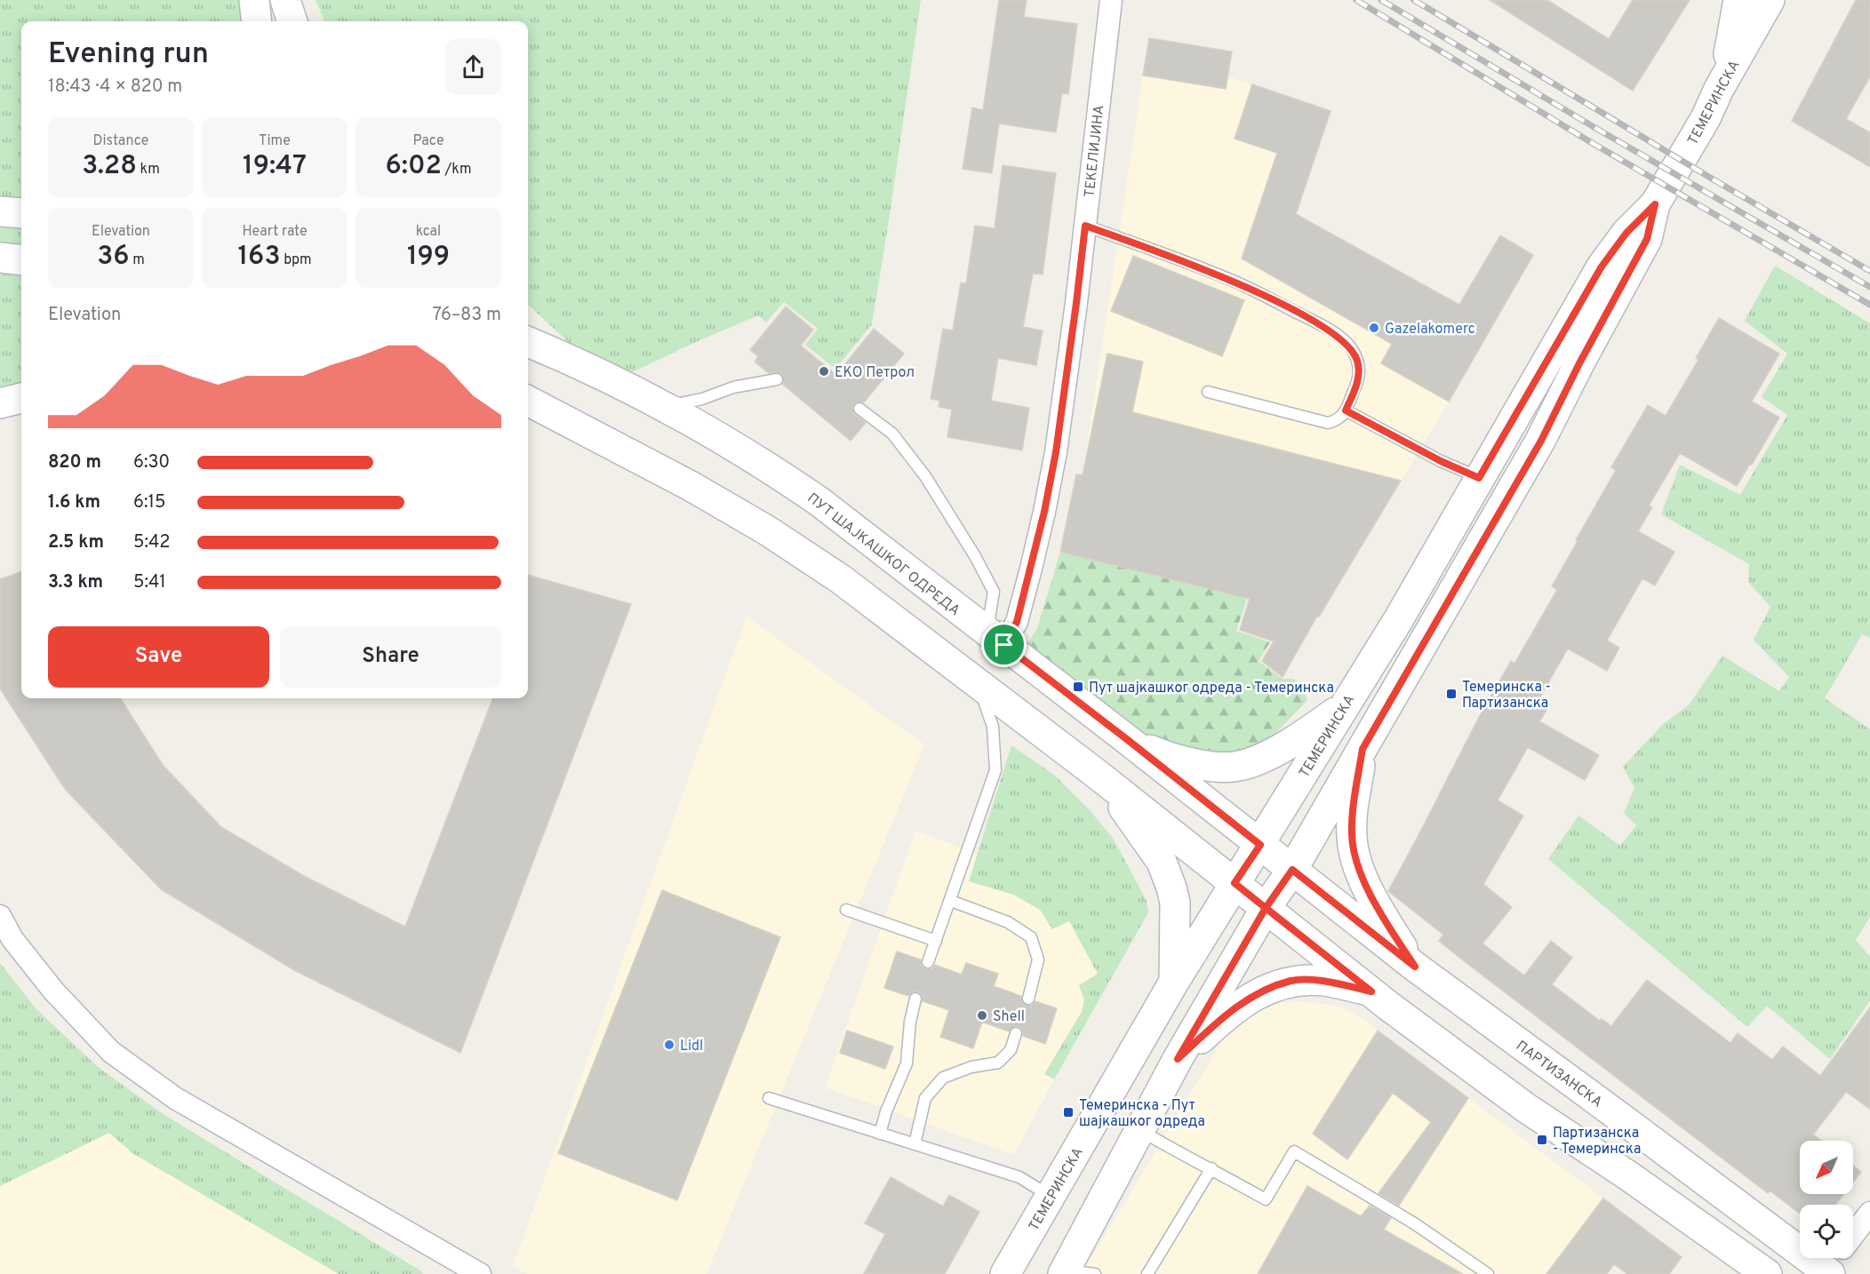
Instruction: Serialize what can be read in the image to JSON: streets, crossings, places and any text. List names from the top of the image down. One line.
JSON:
{"streets":{"main road":["ТЕМЕРИНСКА","ПУТ ШАЈКАШКОГ ОДРЕДА","ПАРТИЗАНСКА"],"street":["ТЕКЕЛИЈИНА"]},"crossings":[["ТЕМЕРИНСКА","ПУТ ШАЈКАШКОГ ОДРЕДА"],["ТЕМЕРИНСКА","ПАРТИЗАНСКА"],["ТЕКЕЛИЈИНА","ПУТ ШАЈКАШКОГ ОДРЕДА"],["ПУТ ШАЈКАШКОГ ОДРЕДА","ПАРТИЗАНСКА"]],"places":{"other":["Gazelakomerc","ЕКО Петрол","Shell","Lidl"],"transit":["Пут шајкашког одреда - Темеринска","Темеринска - Партизанска","Темеринска - Пут шајкашког одреда","Партизанска - Темеринска"]},"north":"bottom left","page":{"heading":["Evening run","18:43 · 4 × 820 m"],"stats":[["Distance","3.28 km"],["Time","19:47"],["Pace","6:02 /km"],["Elevation","36 m"],["Heart rate","163 bpm"],["kcal","199"]],"chart":["Elevation","76–83 m"],"list":[{"name":"820 m","note":"6:30"},{"name":"1.6 km","note":"6:15"},{"name":"2.5 km","note":"5:42"},{"name":"3.3 km","note":"5:41"}],"buttons":["Save","Share"]}}
